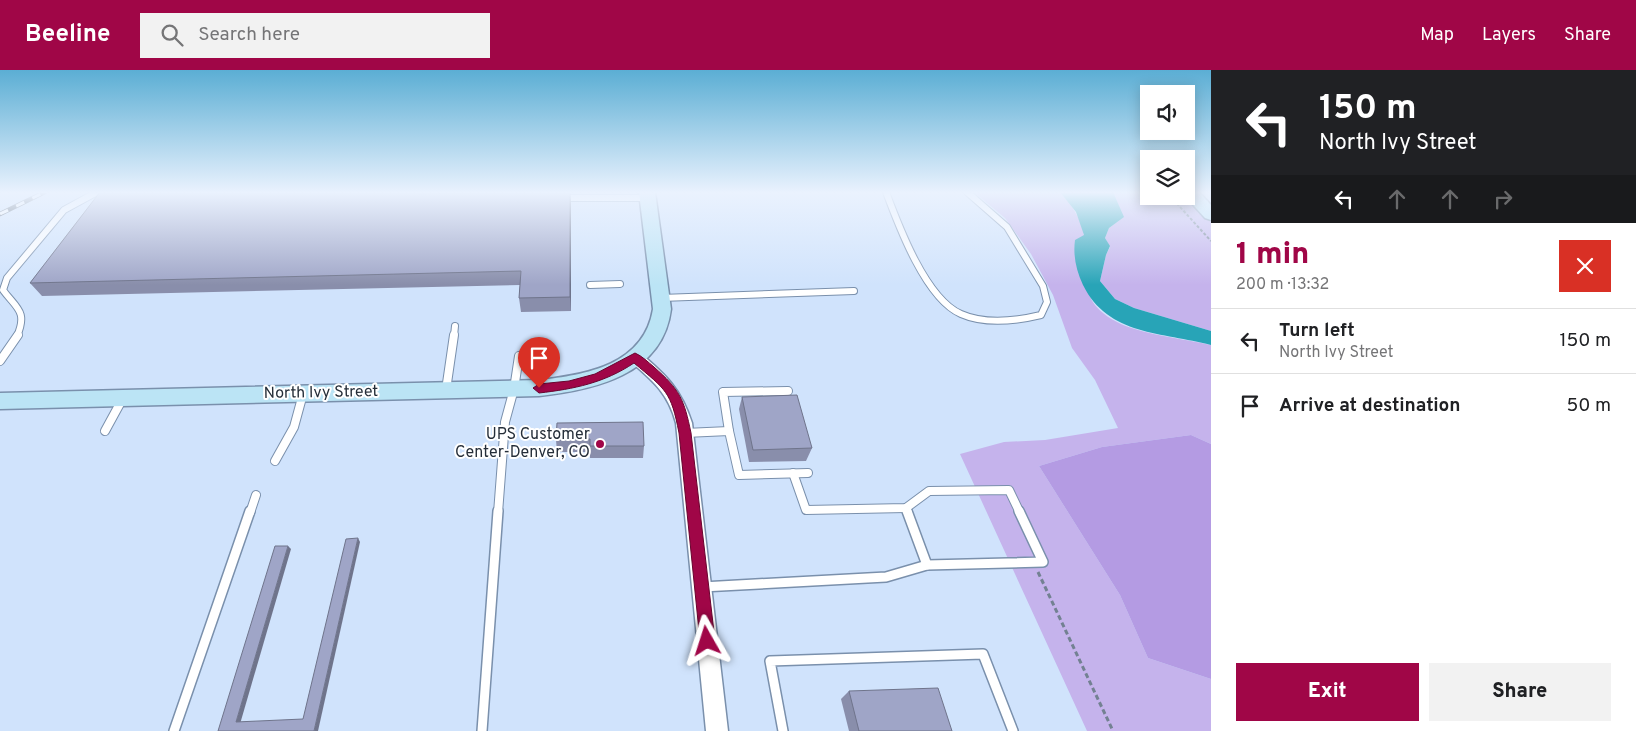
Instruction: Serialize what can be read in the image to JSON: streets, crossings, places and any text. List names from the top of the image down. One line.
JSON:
{"streets":{"street":["North Ivy Street"]},"places":["UPS Customer Center-Denver, CO"],"page":{"header":"Beeline","search":"Search here","nav":["Map","Layers","Share"],"turn":["150 m","North Ivy Street"],"heading":["1 min","200 m · 13:32"],"list":[{"name":"Turn left","note":"North Ivy Street","value":"150 m"},{"name":"Arrive at destination","value":"50 m"}],"buttons":["Exit","Share"]}}
